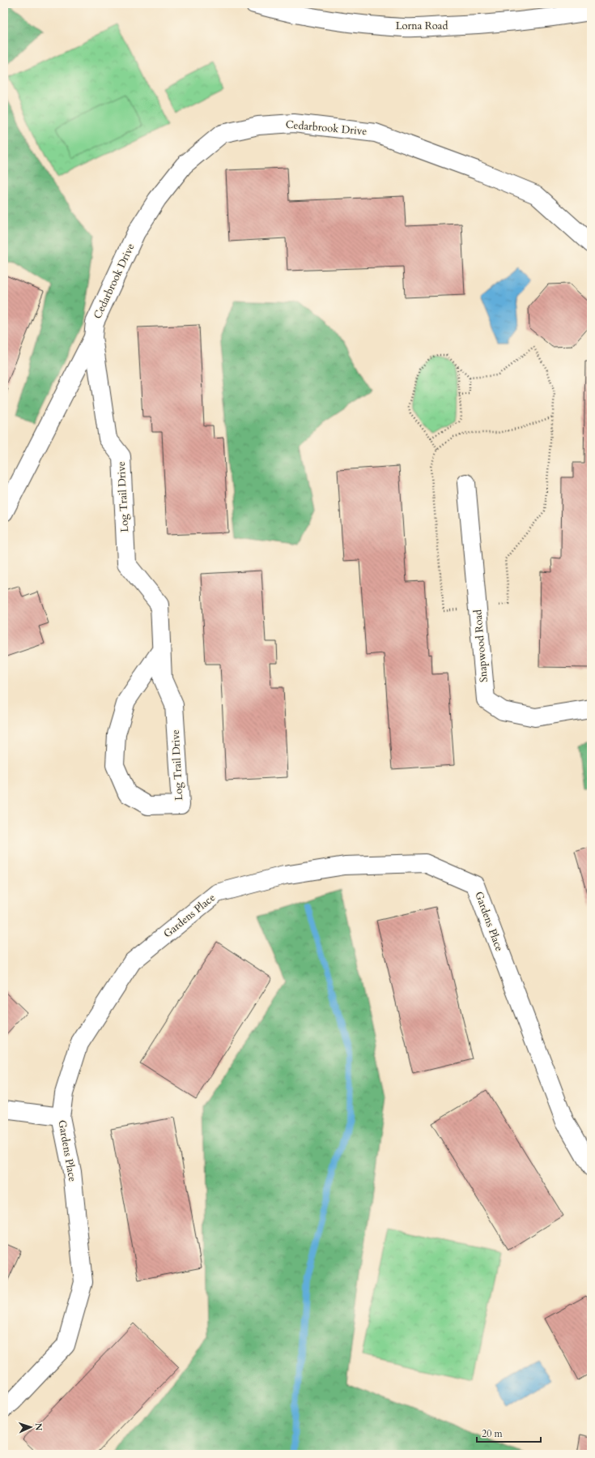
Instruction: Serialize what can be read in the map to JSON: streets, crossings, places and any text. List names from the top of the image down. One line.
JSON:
{"streets":{"street":["Lorna Road","Cedarbrook Drive","Log Trail Drive","Snapwood Road","Gardens Place"]},"crossings":[["Cedarbrook Drive","Log Trail Drive"]],"scale_bar":"20 m","north":"right"}
